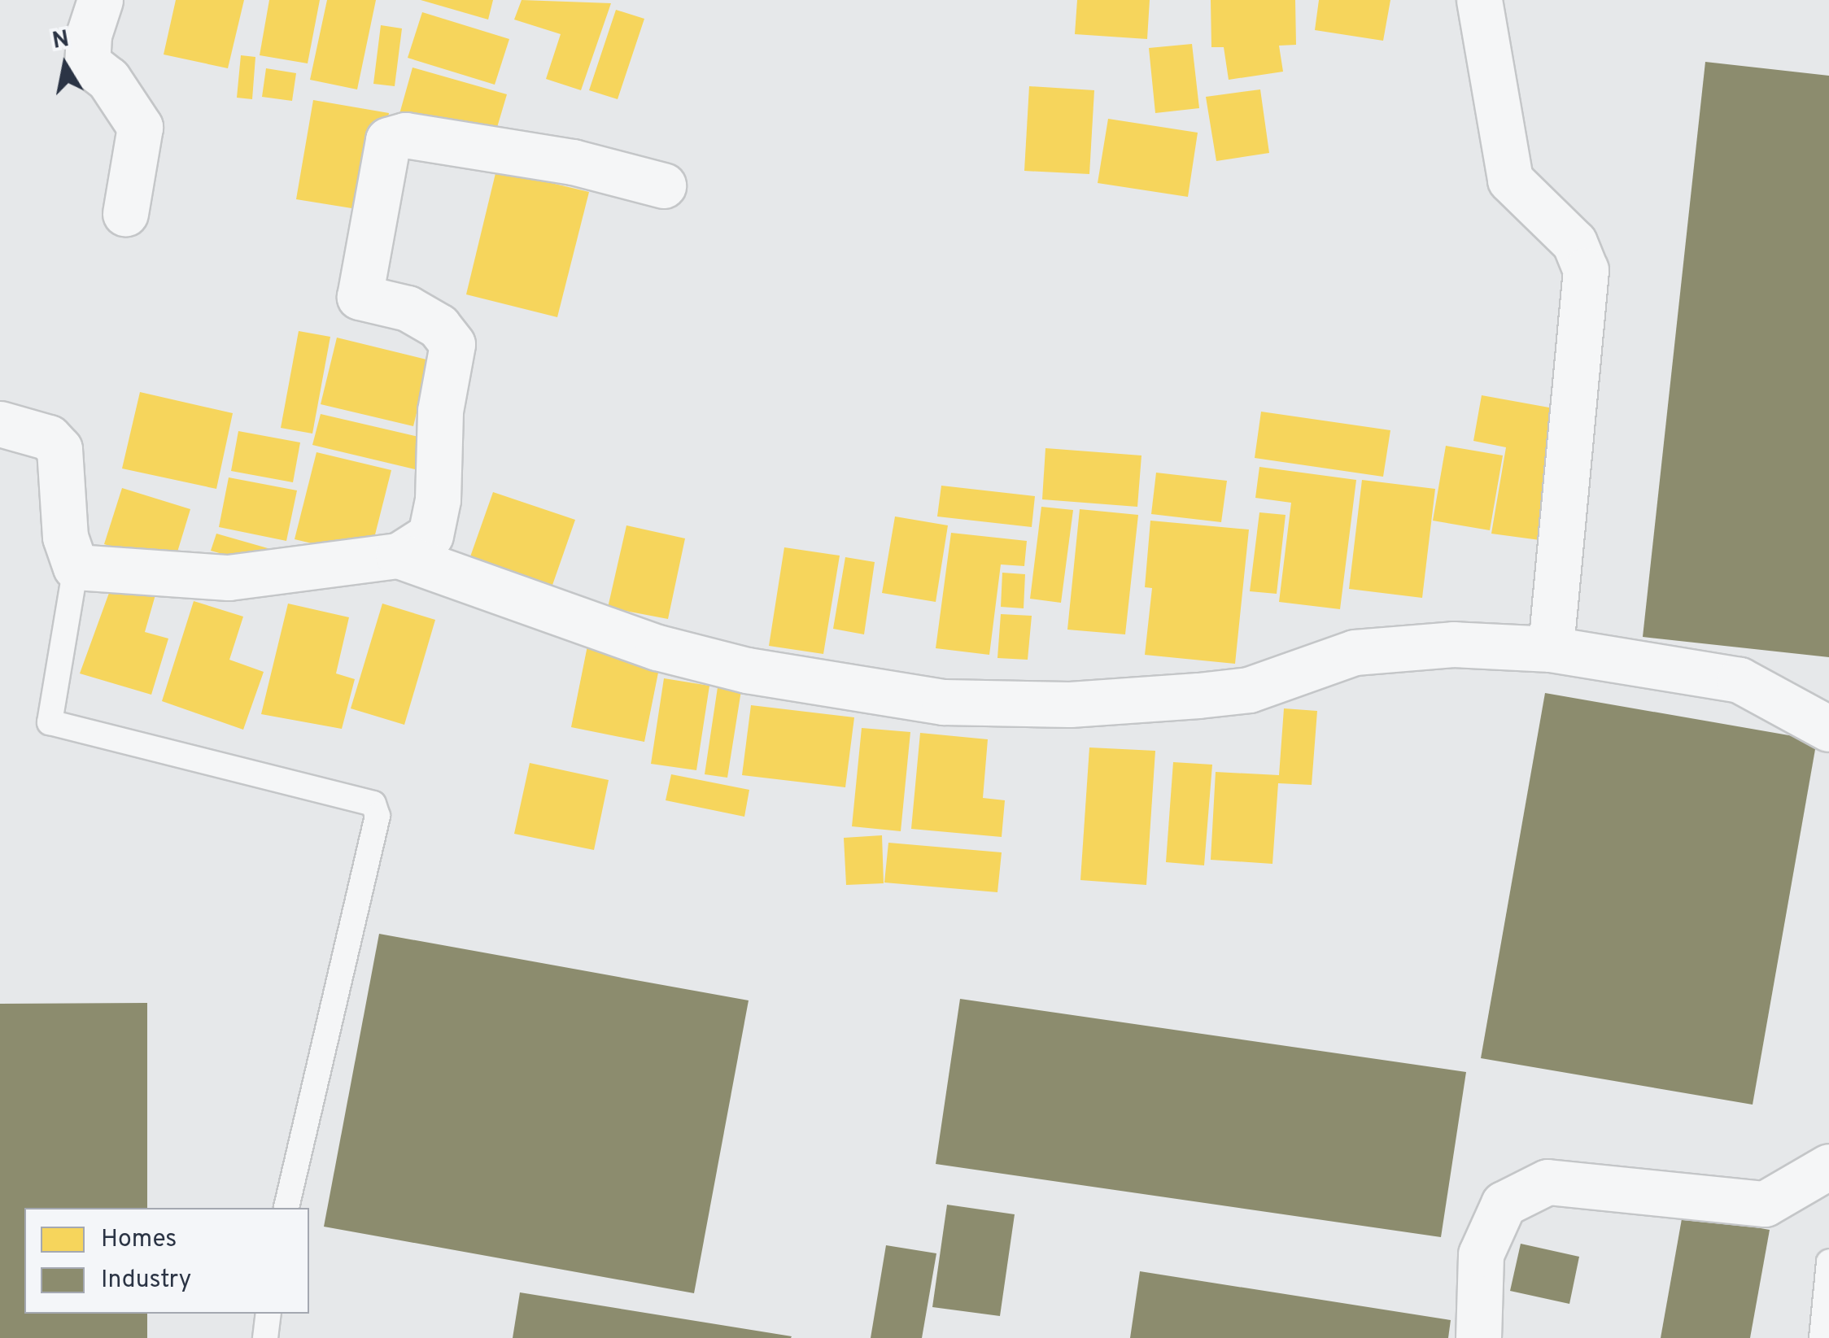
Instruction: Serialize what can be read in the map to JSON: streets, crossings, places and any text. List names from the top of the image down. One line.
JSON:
{"legend":["Homes","Industry"],"north":"top"}
